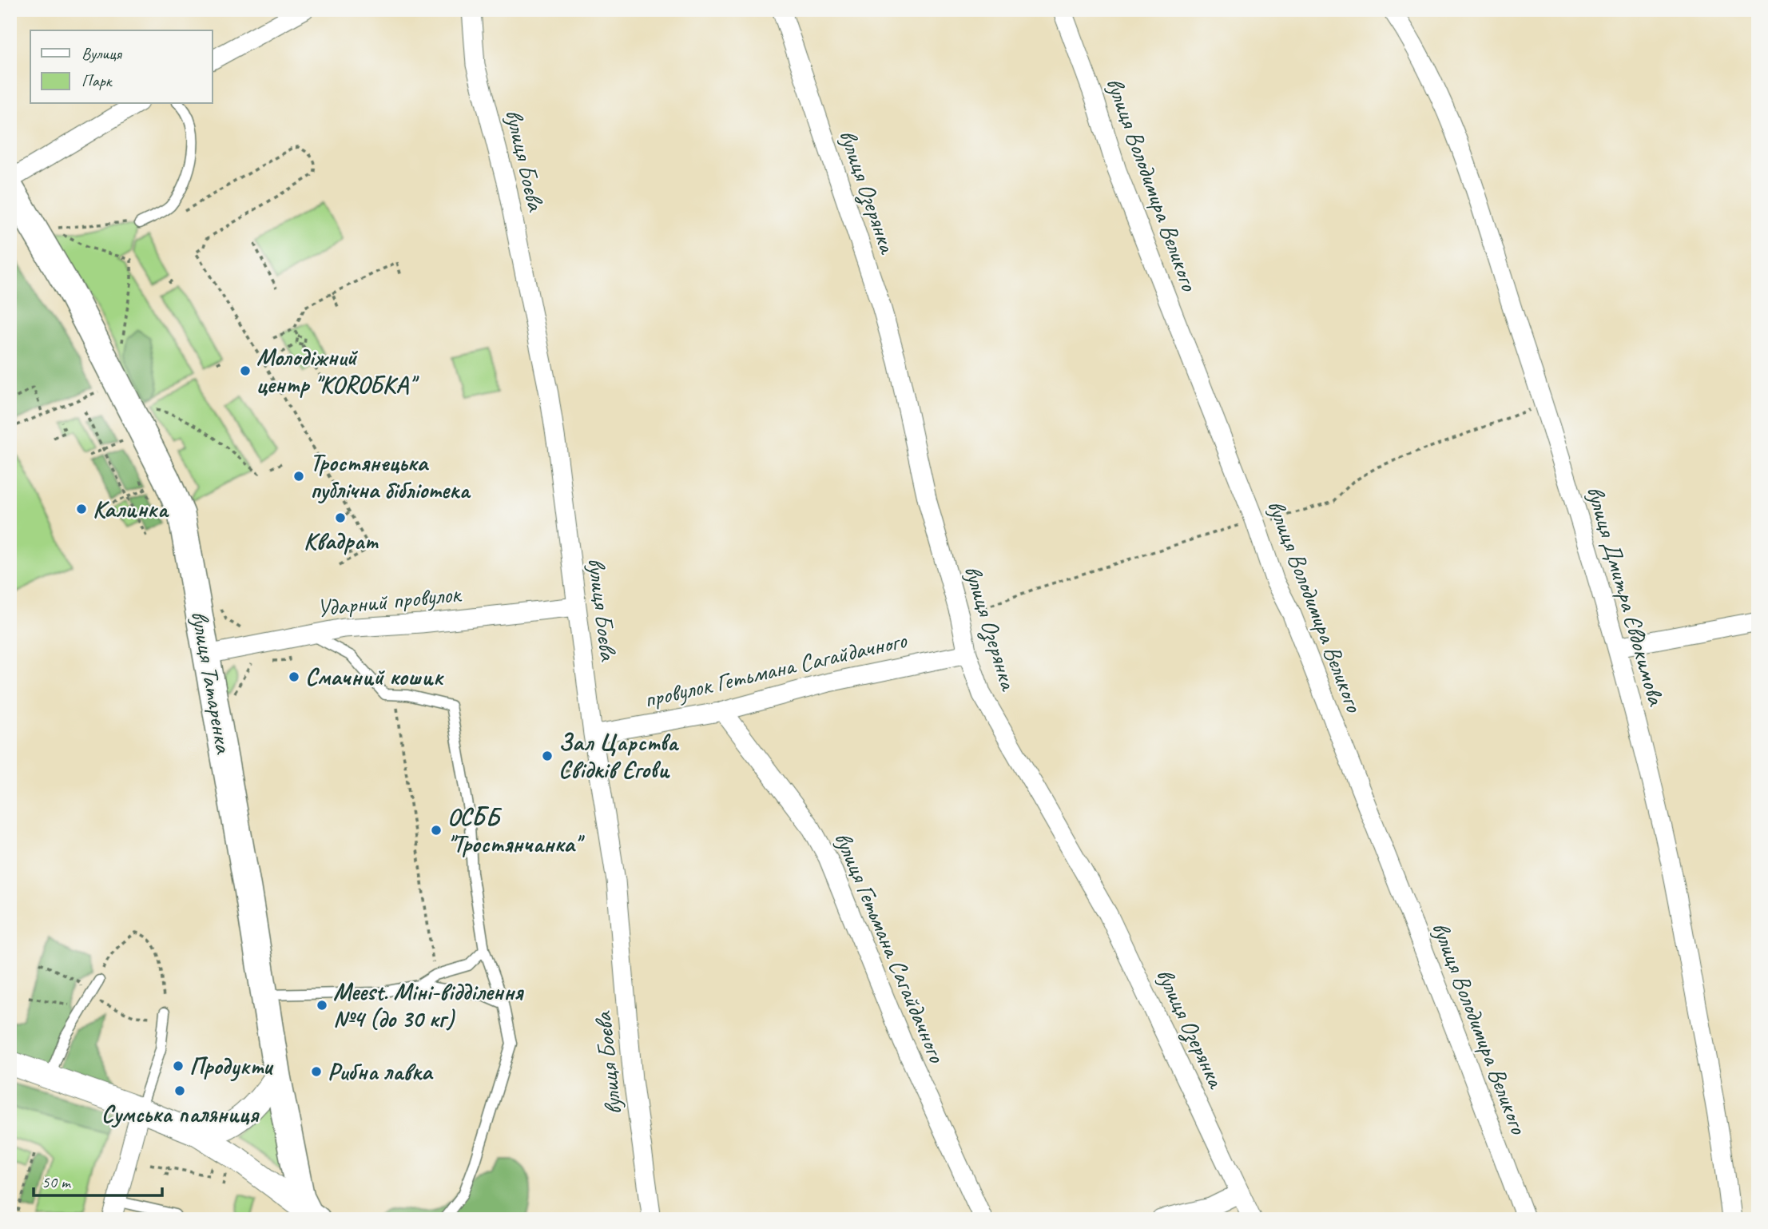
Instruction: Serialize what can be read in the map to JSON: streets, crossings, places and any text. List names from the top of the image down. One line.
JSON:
{"streets":{"main road":["вулиця Татаренка"],"street":["вулиця Боєва","вулиця Володимира Великого","вулиця Озерянка","вулиця Дмитра Євдокимова","Ударний провулок","провулок Гетьмана Сагайдачного","вулиця Гетьмана Сагайдачного"]},"crossings":[["вулиця Боєва","Ударний провулок"],["вулиця Боєва","провулок Гетьмана Сагайдачного"],["вулиця Озерянка","провулок Гетьмана Сагайдачного"],["Ударний провулок","вулиця Татаренка"],["провулок Гетьмана Сагайдачного","вулиця Гетьмана Сагайдачного"]],"places":["Молодіжний центр \"КОRОБКА\"","Тростянецька публічна бібліотека","Калинка","Квадрат","Смачний кошик","Зал Царства Свідків Єгови","ОСББ \"Тростянчанка\"","Meest. Міні-відділення №4 (до 30 кг)","Продукти","Рибна лавка","Сумська паляниця"],"legend":["Вулиця","Парк"],"scale_bar":"50 m"}
